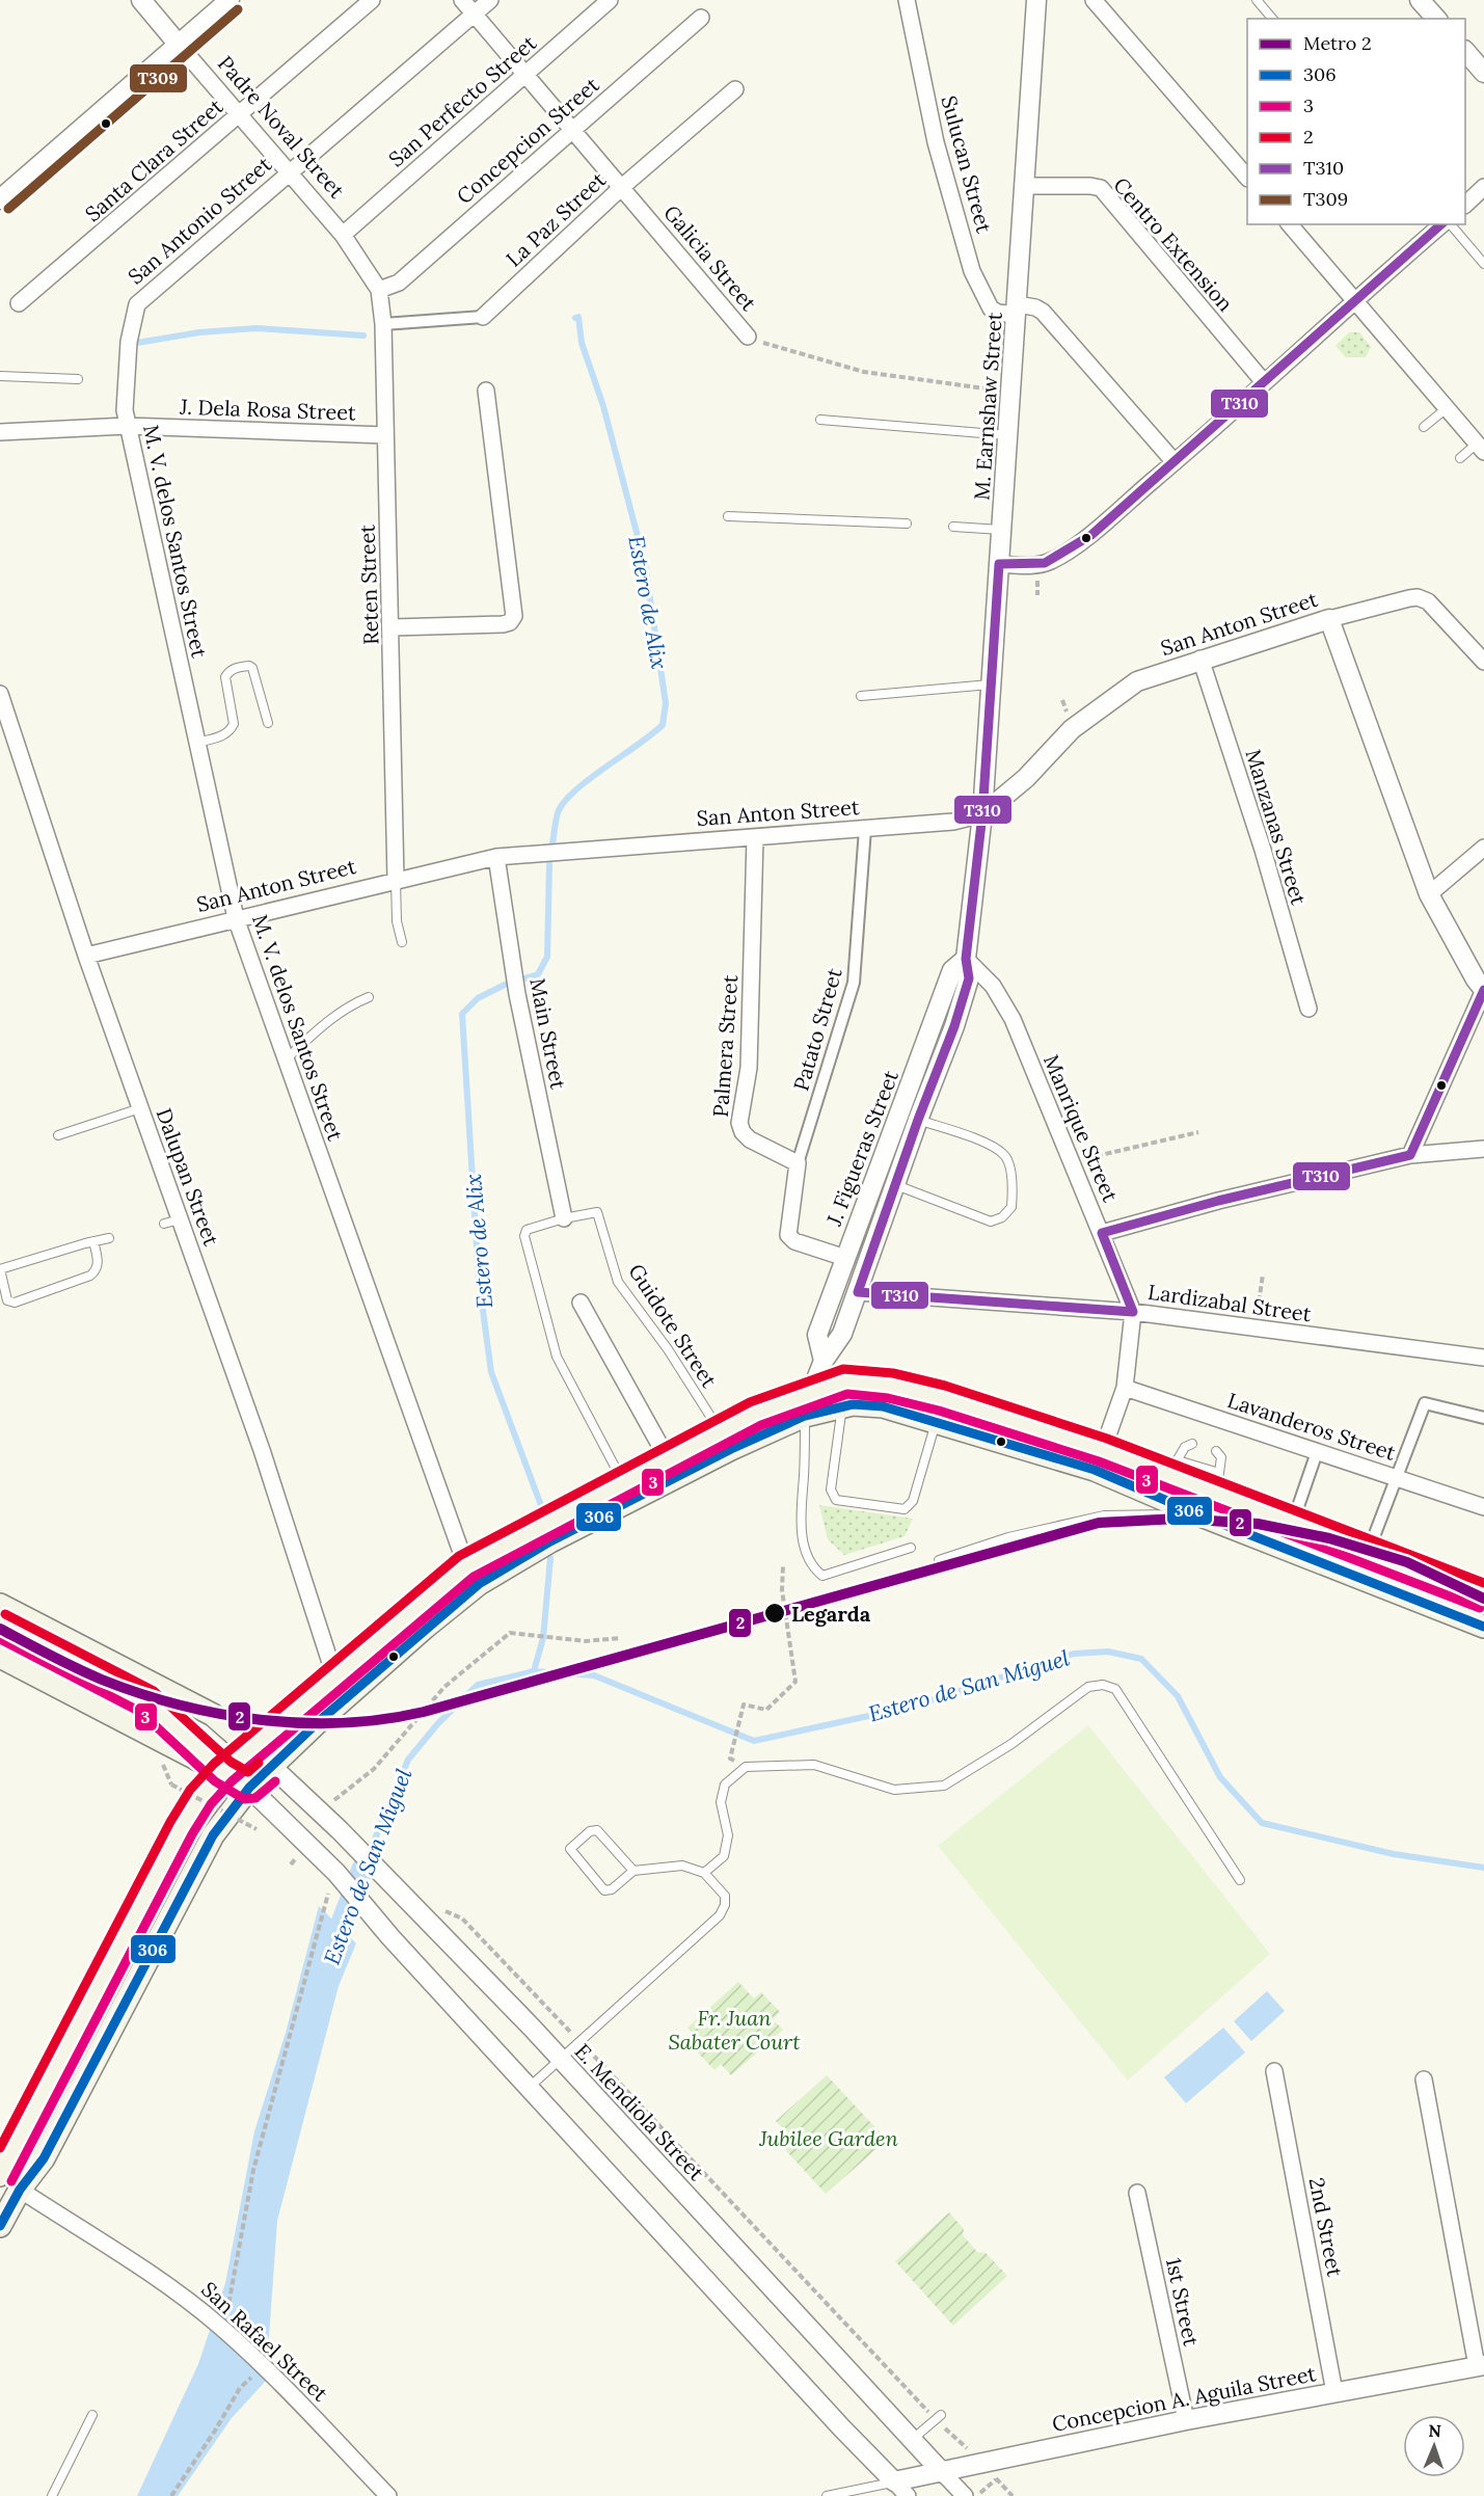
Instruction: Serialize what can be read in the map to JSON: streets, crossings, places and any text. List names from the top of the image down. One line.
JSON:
{"streets":{"street":["San Perfecto Street","Padre Noval Street","Concepcion Street","Santa Clara Street","Sulucan Street","La Paz Street","San Antonio Street","Centro Extension","Galicia Street","M. Earnshaw Street","J. Dela Rosa Street","M. V. delos Santos Street","Reten Street","San Anton Street","Manzanas Street","Patato Street","Main Street","Palmera Street","Manrique Street","J. Figueras Street","Dalupan Street","Lardizabal Street","Lavanderos Street","E. Mendiola Street","2nd Street","1st Street","San Rafael Street","Concepcion A. Aguila Street"],"lane":["Guidote Street"]},"crossings":[["San Perfecto Street","Padre Noval Street"],["San Perfecto Street","Galicia Street"],["Padre Noval Street","Concepcion Street"],["Padre Noval Street","Santa Clara Street"],["Padre Noval Street","San Antonio Street"],["Padre Noval Street","Reten Street"],["Concepcion Street","Galicia Street"],["Concepcion Street","Reten Street"],["Sulucan Street","M. Earnshaw Street"],["La Paz Street","Galicia Street"],["La Paz Street","Reten Street"],["San Antonio Street","Galicia Street"],["San Antonio Street","M. V. delos Santos Street"],["Centro Extension","M. Earnshaw Street"],["Galicia Street","M. Earnshaw Street"],["M. Earnshaw Street","San Anton Street"],["M. Earnshaw Street","J. Figueras Street"],["J. Dela Rosa Street","M. V. delos Santos Street"],["J. Dela Rosa Street","Reten Street"],["M. V. delos Santos Street","San Anton Street"],["Reten Street","San Anton Street"],["San Anton Street","Manzanas Street"],["San Anton Street","Patato Street"],["San Anton Street","Main Street"],["San Anton Street","Palmera Street"],["San Anton Street","J. Figueras Street"],["San Anton Street","Dalupan Street"],["Patato Street","Palmera Street"],["Main Street","Guidote Street"],["Manrique Street","J. Figueras Street"],["Manrique Street","Lardizabal Street"],["Manrique Street","Lavanderos Street"],["J. Figueras Street","Lardizabal Street"],["E. Mendiola Street","Concepcion A. Aguila Street"],["2nd Street","Concepcion A. Aguila Street"],["1st Street","Concepcion A. Aguila Street"]],"water":["Estero de Alix","Estero de San Miguel"],"parks":["Fr. Juan Sabater Court","Jubilee Garden"],"places":["Legarda"],"lines":["transit line T309","transit line T310","transit line 2","transit line 3","transit line 306","metro line 2"],"legend":["Metro 2","306","3","2","T310","T309"],"north":"top"}
